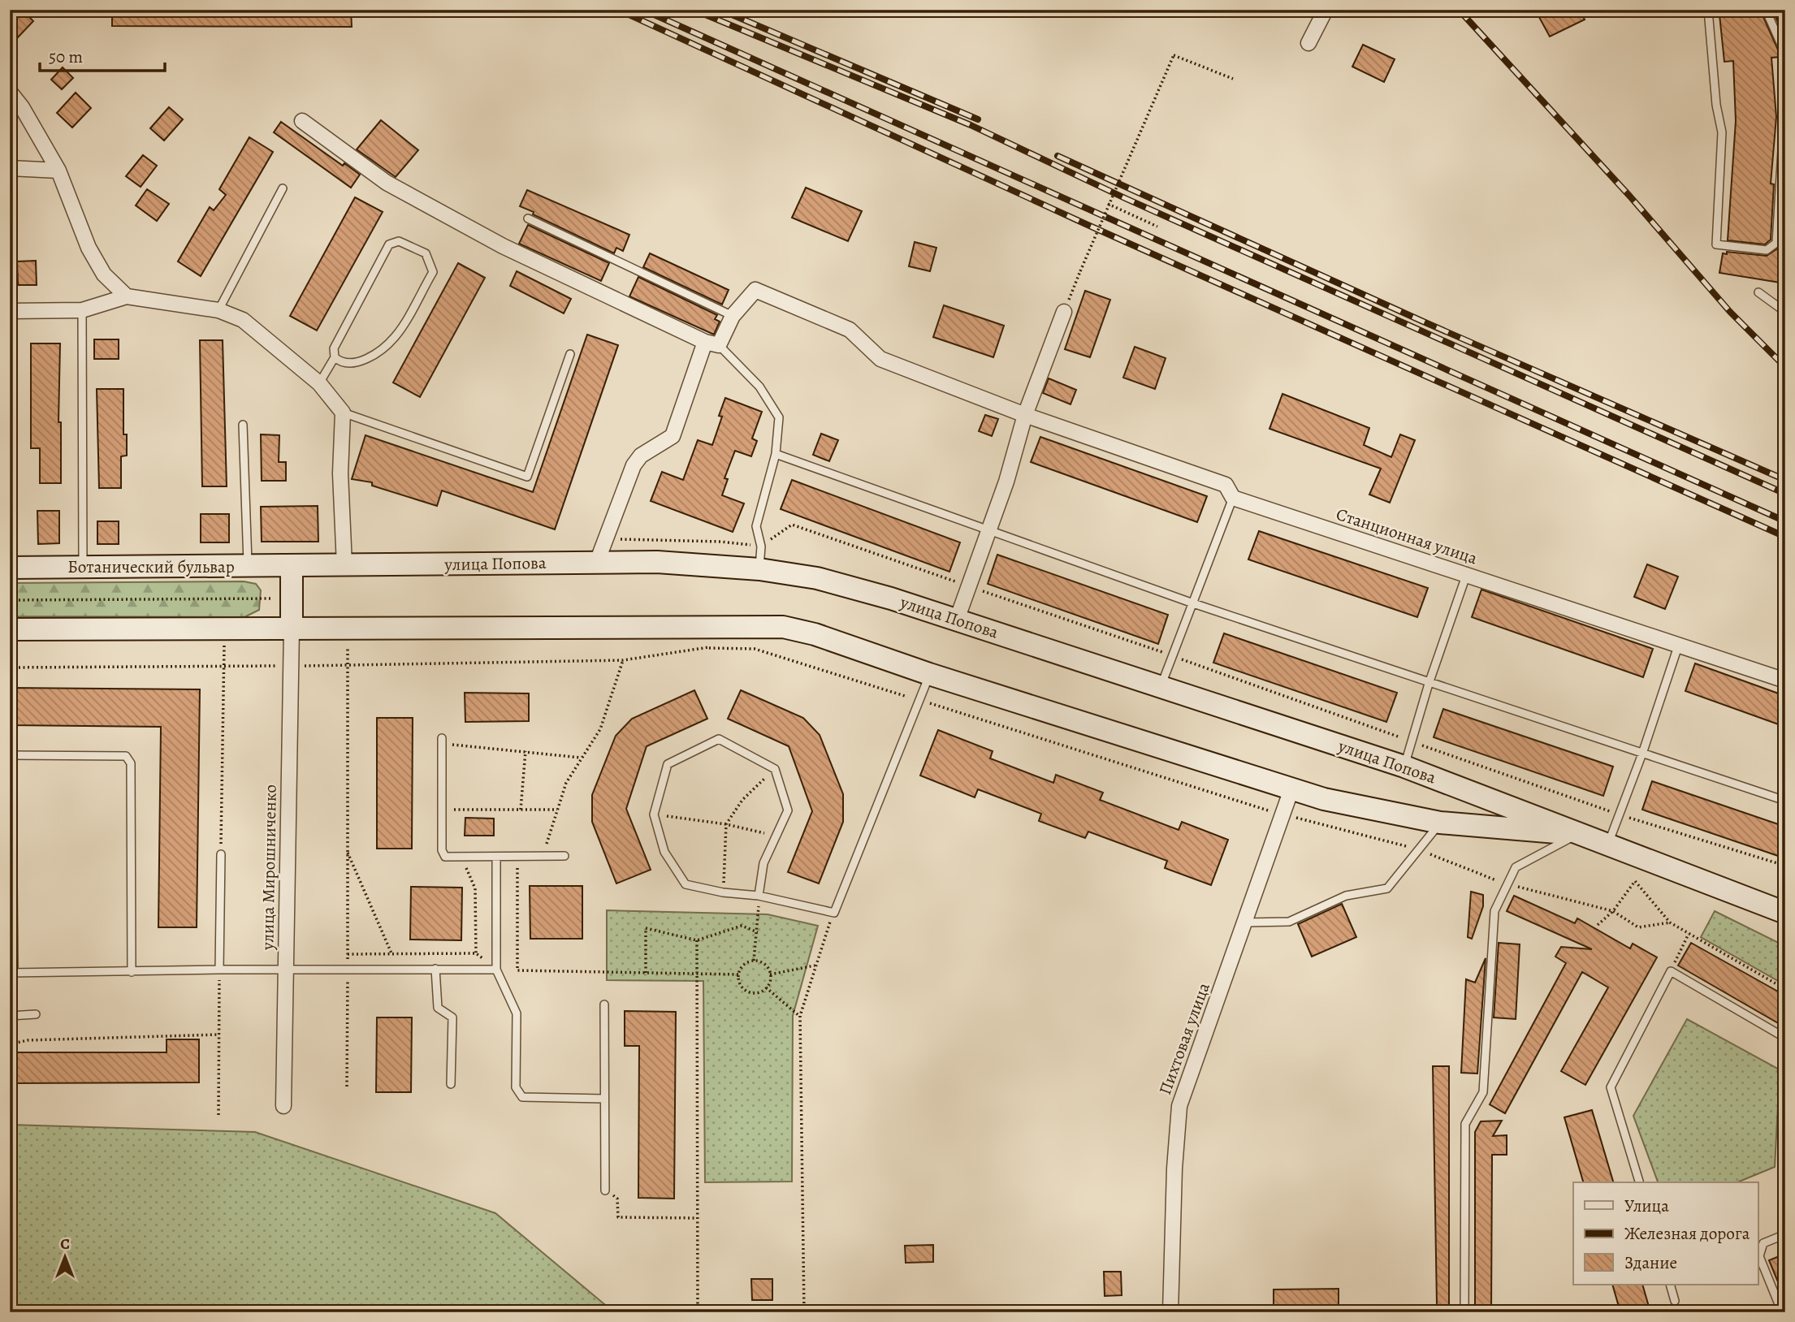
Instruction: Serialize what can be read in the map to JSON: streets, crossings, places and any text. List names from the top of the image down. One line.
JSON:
{"streets":{"street":["Станционная улица","улица Попова","Ботанический бульвар","улица Мирошниченко","Пихтовая улица"]},"crossings":[["улица Попова","Ботанический бульвар"],["улица Попова","улица Мирошниченко"],["улица Попова","Пихтовая улица"]],"legend":["Улица","Железная дорога","Здание"],"scale_bar":"50 m","north":"top"}
